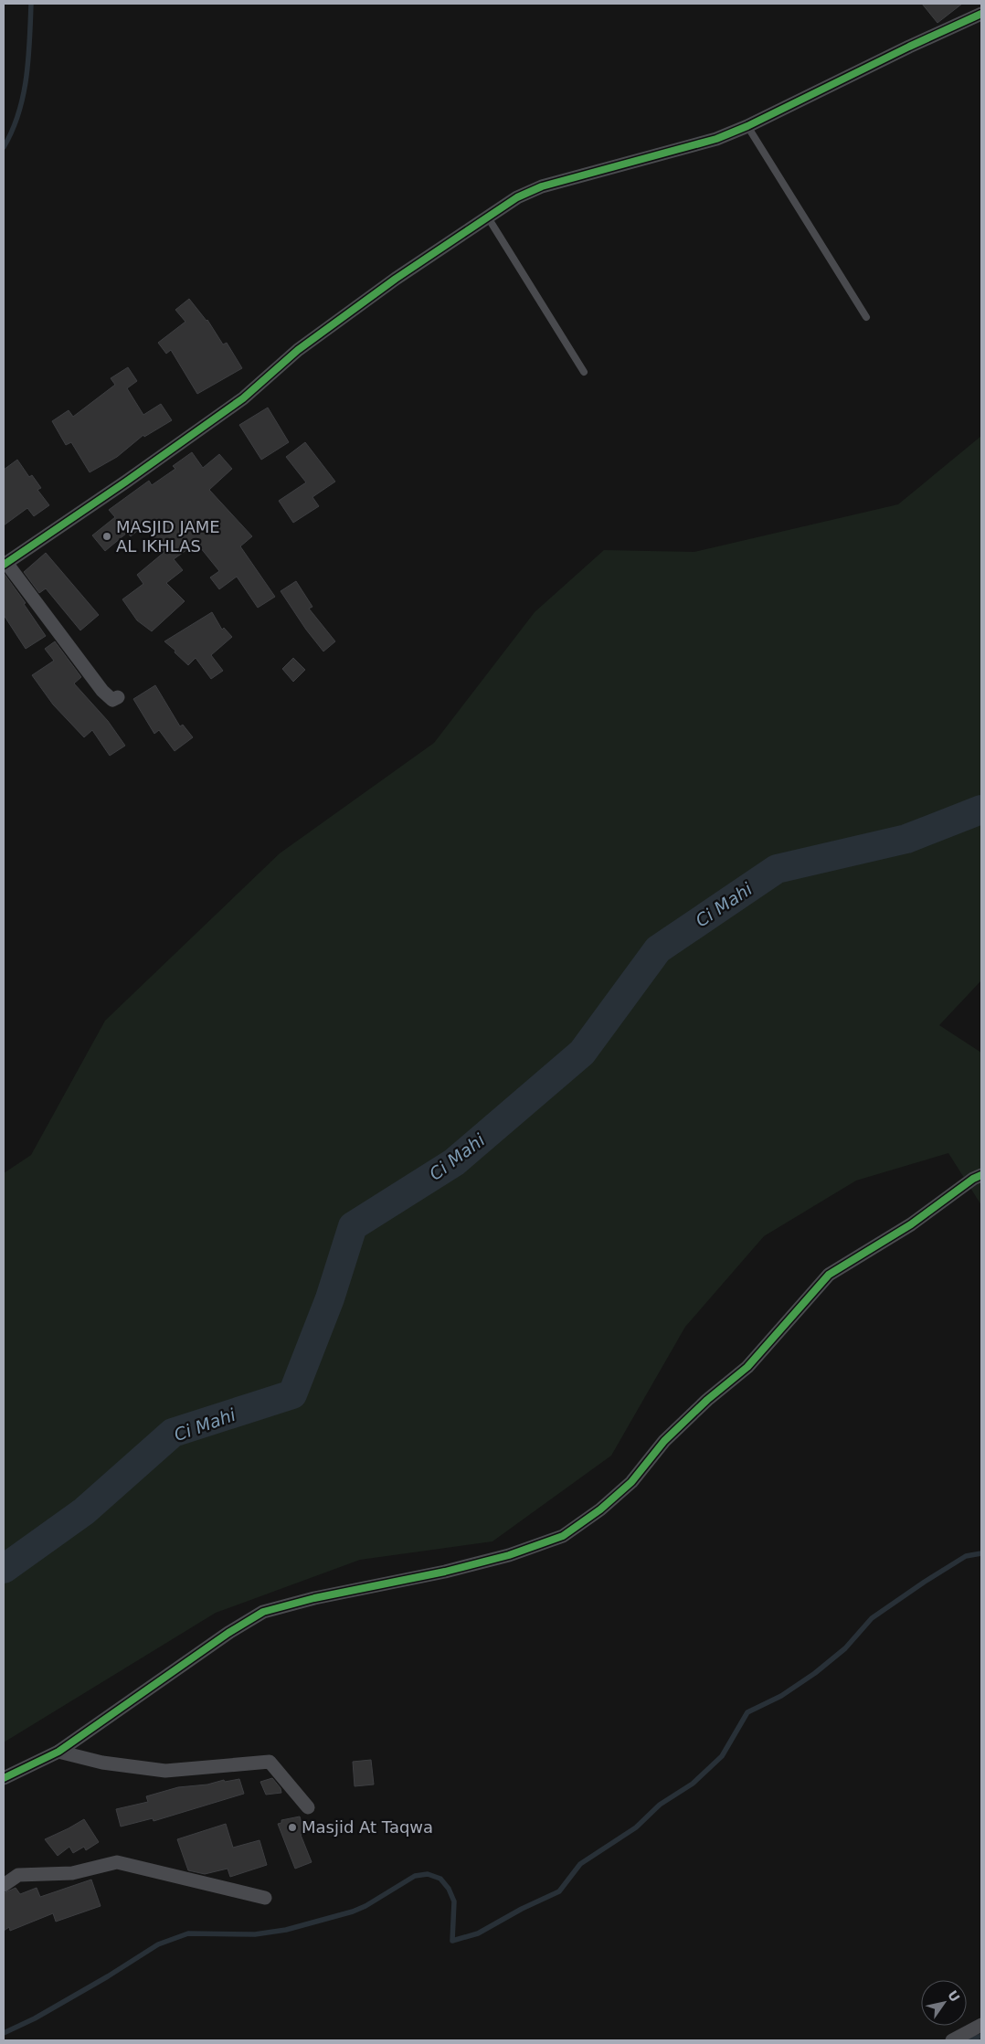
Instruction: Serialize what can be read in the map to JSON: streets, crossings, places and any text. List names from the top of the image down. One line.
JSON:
{"water":["Ci Mahi"],"places":["MASJID JAME AL IKHLAS","Masjid At Taqwa"],"north":"top right"}
